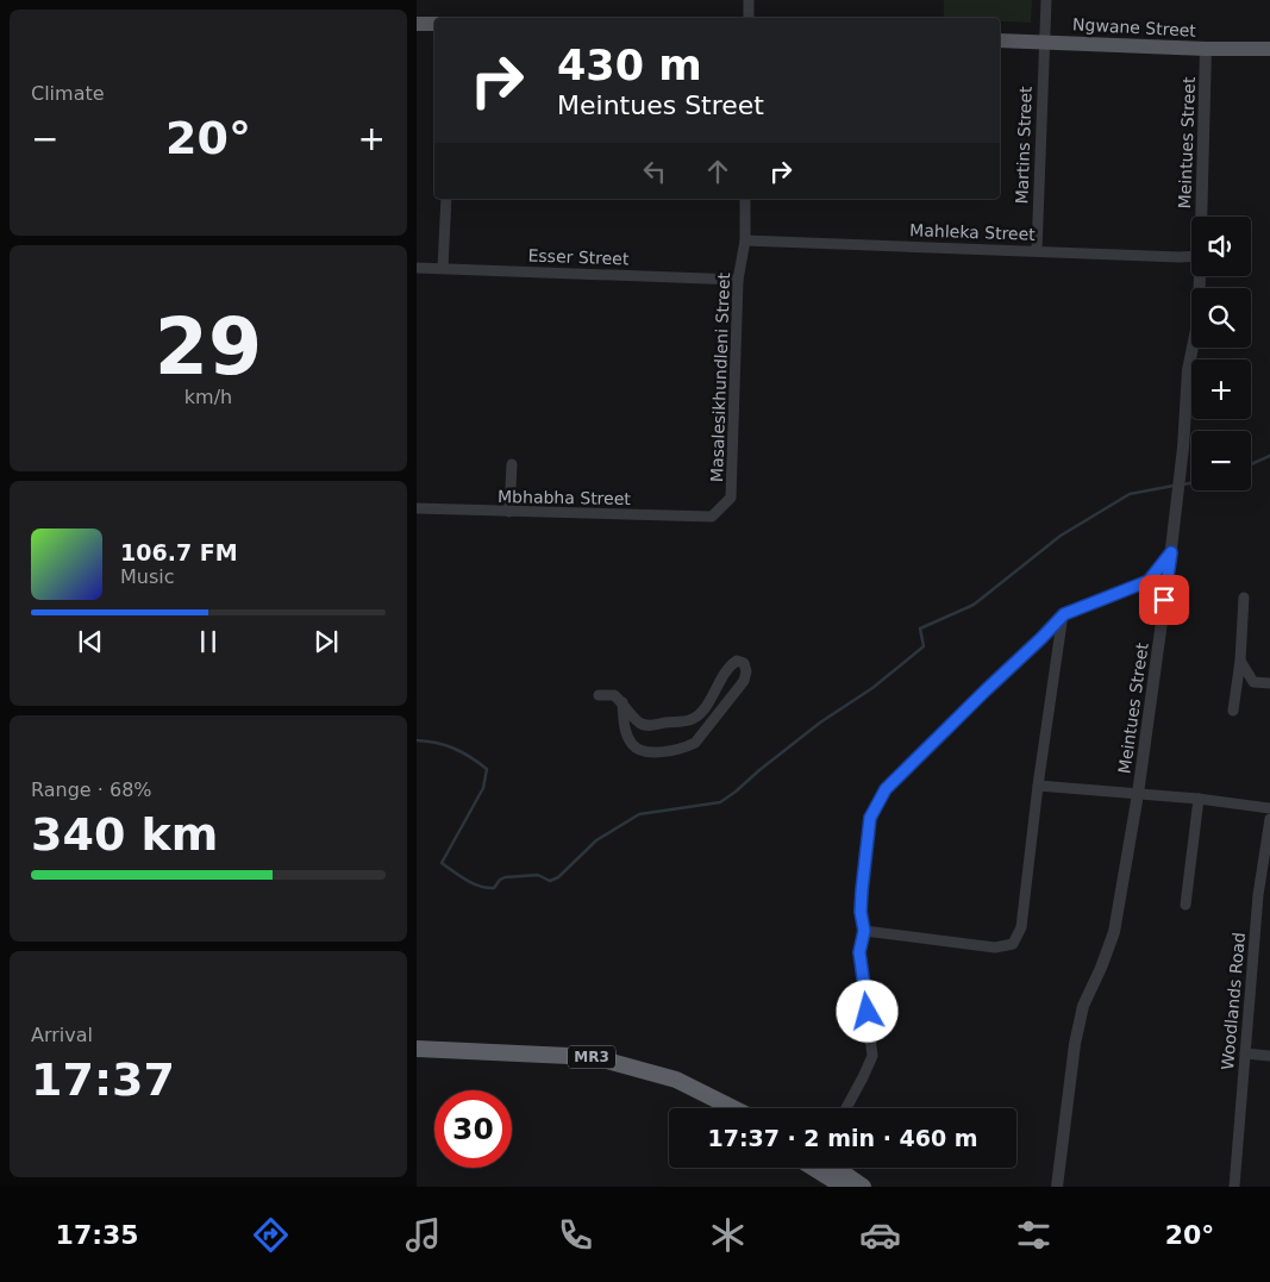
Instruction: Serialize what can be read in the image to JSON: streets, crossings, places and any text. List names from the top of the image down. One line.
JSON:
{"streets":{"highway":["MR3"],"main road":["Ngwane Street"],"street":["Meintues Street","Martins Street","Mahleka Street","Esser Street","Masalesikhundleni Street","Mbhabha Street","Woodlands Road"]},"crossings":[["Ngwane Street","Meintues Street"],["Ngwane Street","Martins Street"],["Martins Street","Mahleka Street"],["Mahleka Street","Masalesikhundleni Street"],["Esser Street","Masalesikhundleni Street"],["Masalesikhundleni Street","Mbhabha Street"]],"page":{"tile":["Climate",["29","km/h"],["Range · 68%","340 km"],["Arrival","17:37"]],"turn":["430 m","Meintues Street"],"heat":["−","20°","+"],"map_buttons":["+","−"],"song":["106.7 FM","Music"],"limit":"30","trip":"17:37 · 2 min · 460 m","tabs":["17:35","20°"]}}
